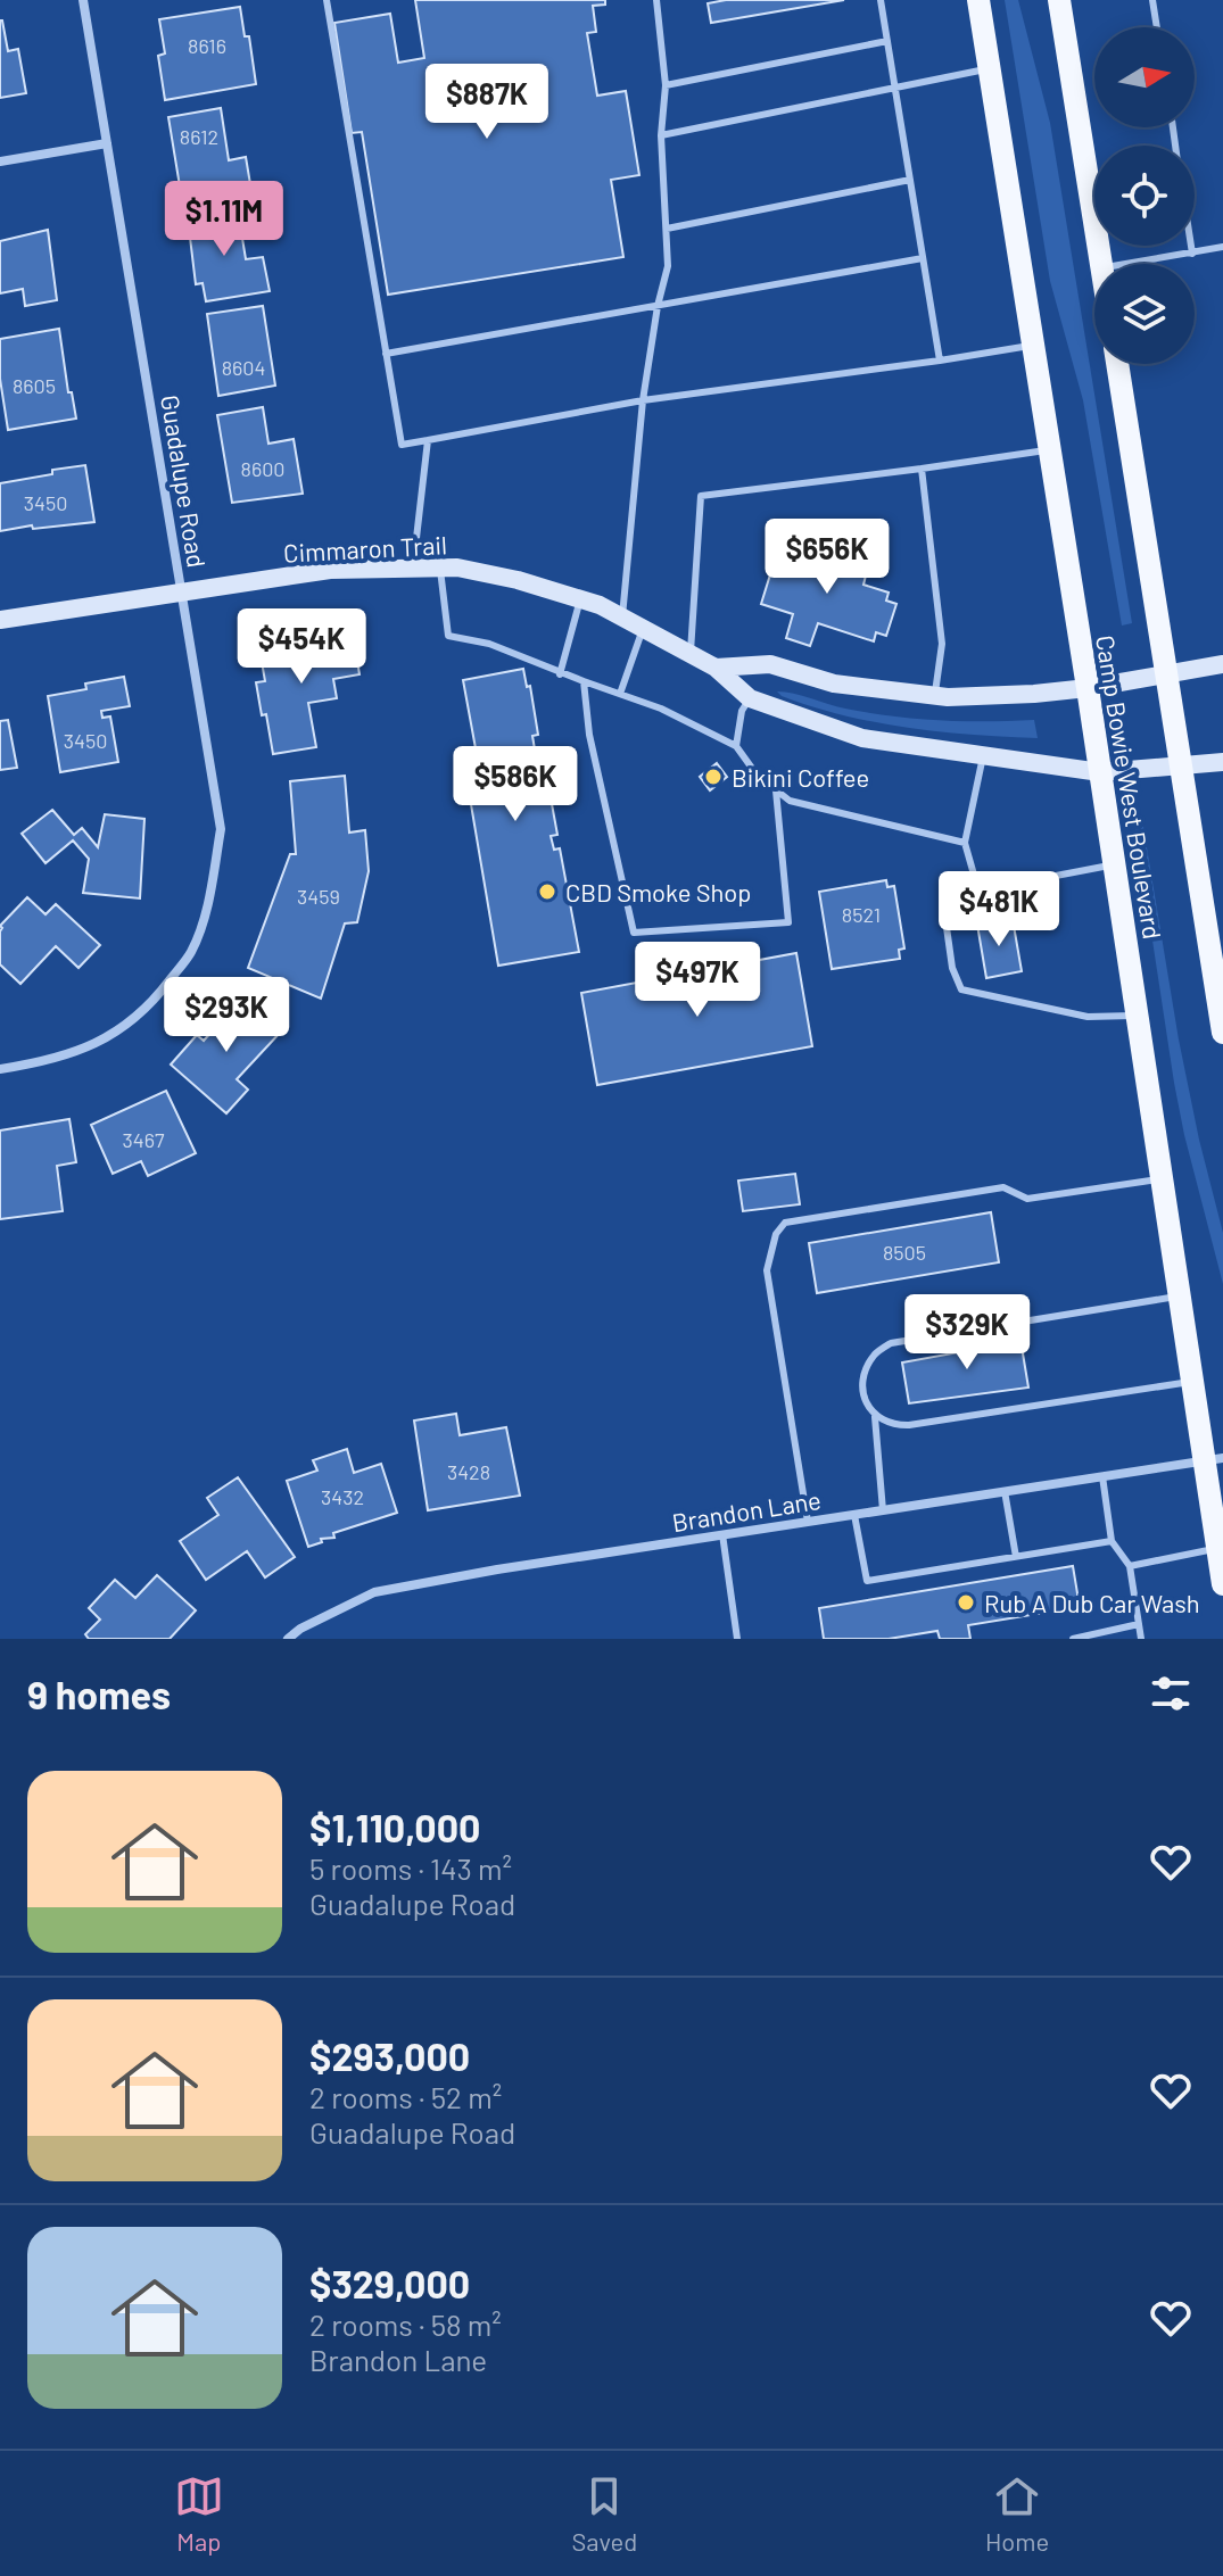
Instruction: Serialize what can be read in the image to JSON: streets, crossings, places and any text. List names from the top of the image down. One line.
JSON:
{"streets":{"main road":["Camp Bowie West Boulevard"],"street":["Guadalupe Road","Cimmaron Trail","Brandon Lane"]},"crossings":[["Guadalupe Road","Cimmaron Trail"],["Cimmaron Trail","Camp Bowie West Boulevard"],["Camp Bowie West Boulevard","Brandon Lane"]],"places":["Bikini Coffee","CBD Smoke Shop","Rub A Dub Car Wash"],"house_numbers":["8616","8612","8604","8605","8600","3450","3450","3459","8521","3467","8505","3428","3432"],"north":"right","page":{"price":["$887K","$1.11M","$656K","$454K","$586K","$481K","$497K","$293K","$329K"],"heading":"9 homes","list":[{"name":"$1,110,000","note":"5 rooms · 143 m² · Guadalupe Road"},{"name":"$293,000","note":"2 rooms · 52 m² · Guadalupe Road"},{"name":"$329,000","note":"2 rooms · 58 m² · Brandon Lane"}],"tabs":["Map","Saved","Home"]}}
